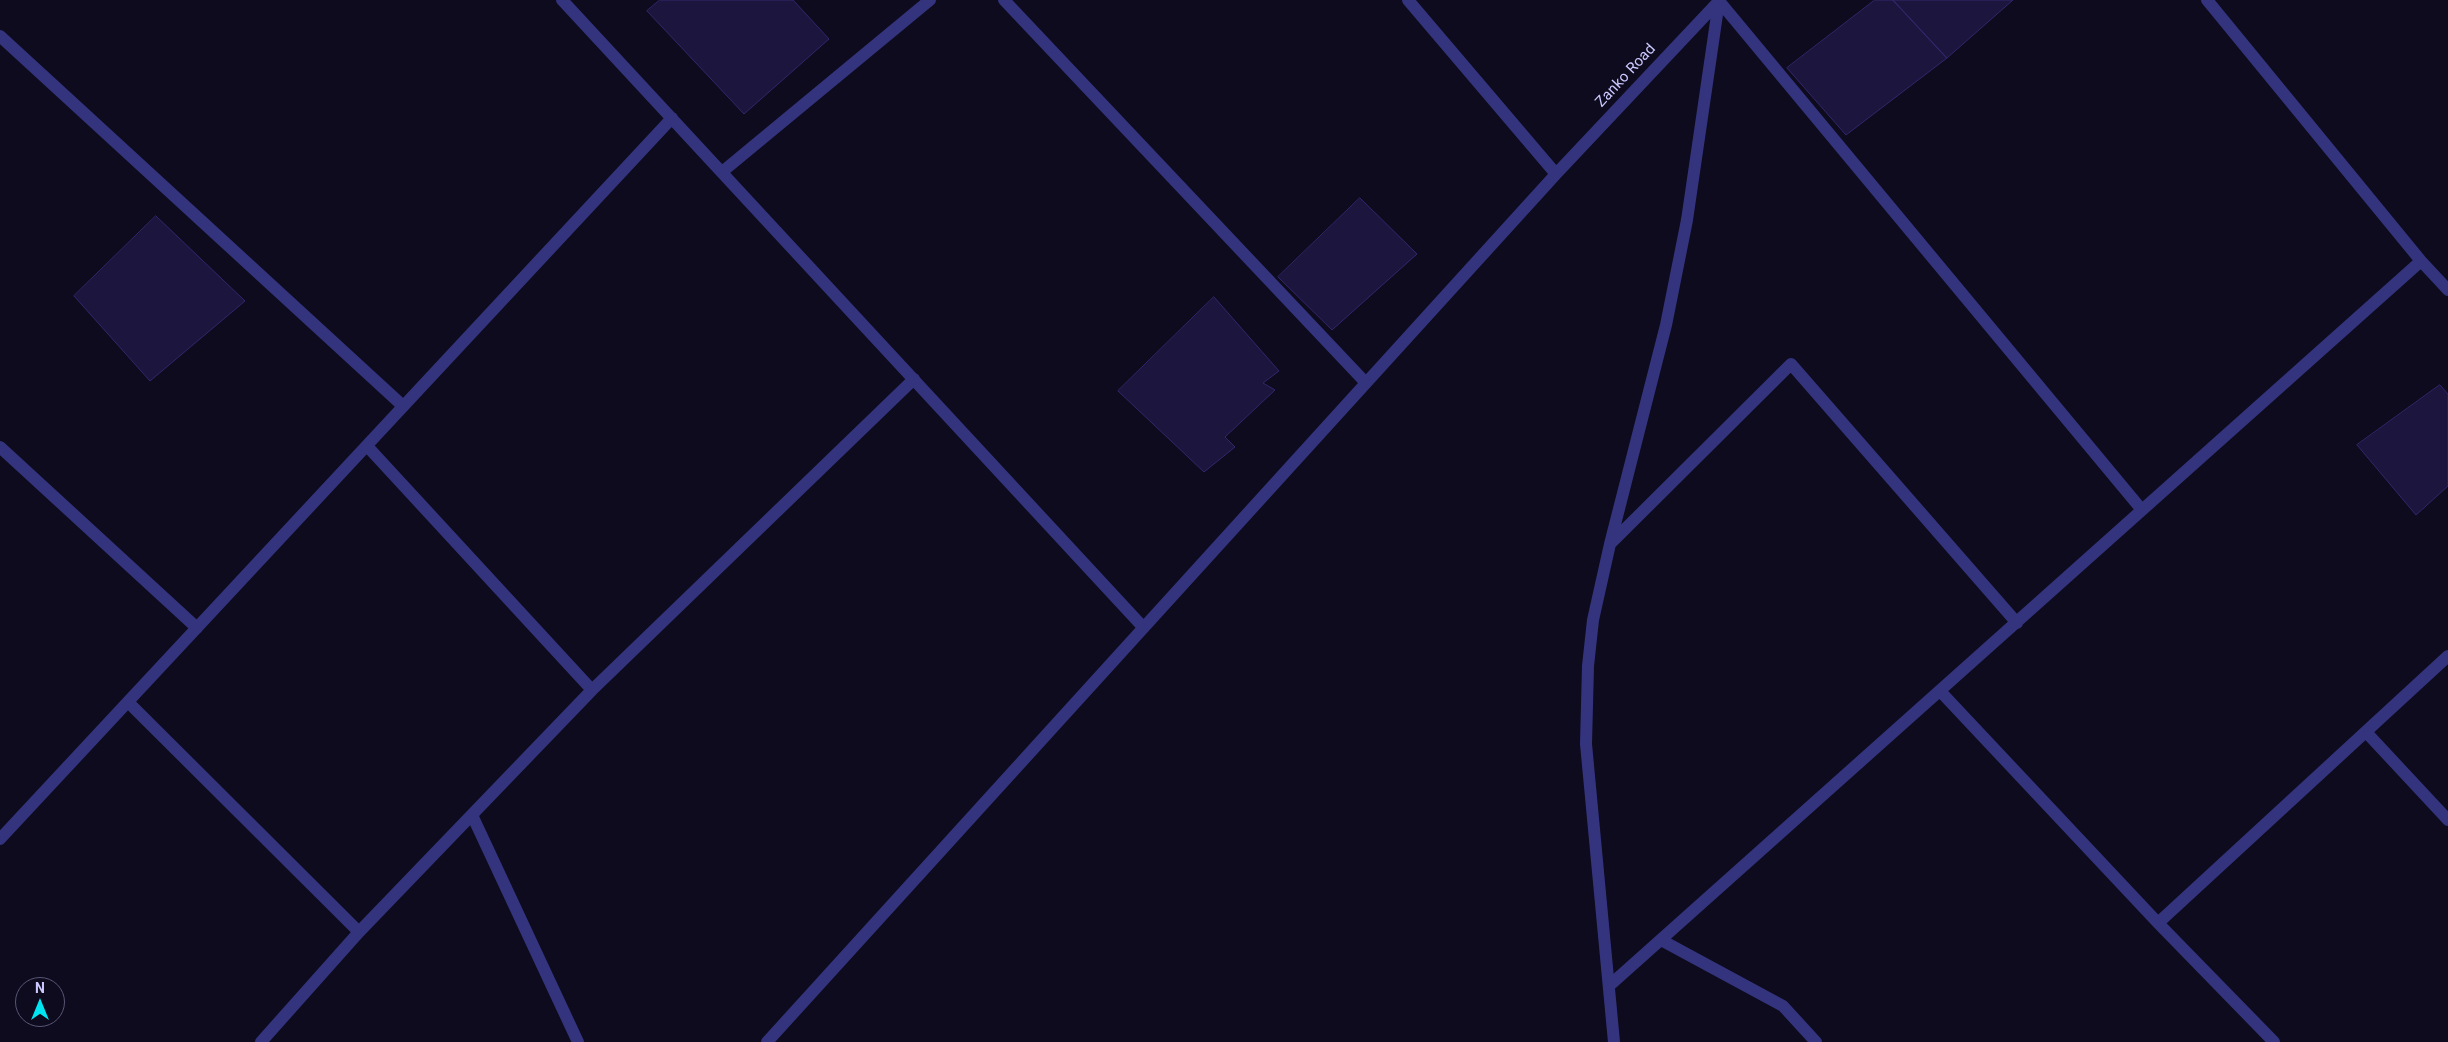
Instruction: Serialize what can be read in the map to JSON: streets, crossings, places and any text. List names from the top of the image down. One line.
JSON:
{"streets":{"street":["Zanko Road"]},"north":"top"}
